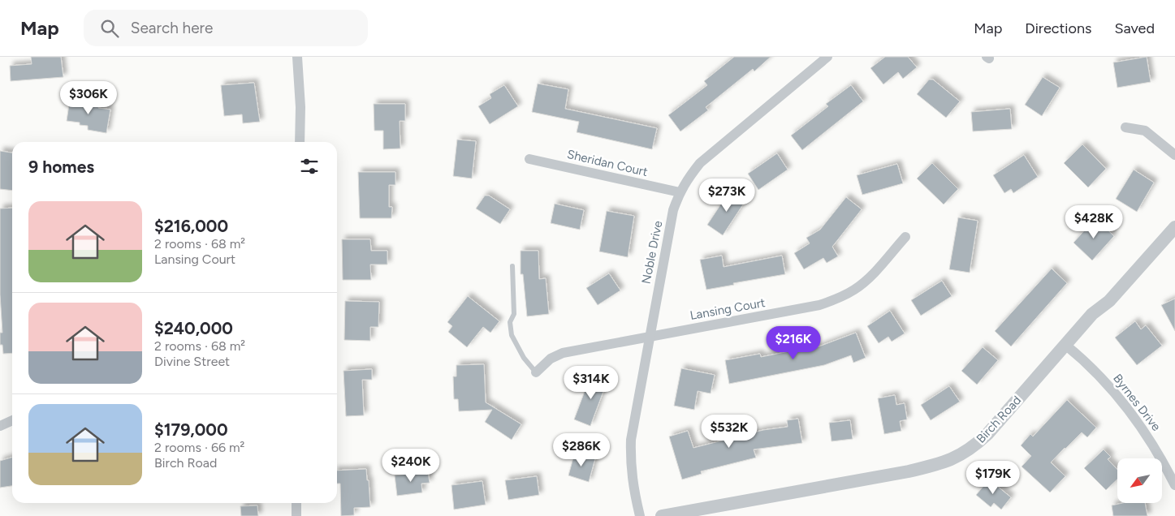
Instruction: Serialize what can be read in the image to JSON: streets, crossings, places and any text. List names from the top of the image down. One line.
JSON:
{"streets":{"street":["Sheridan Court","Noble Drive","Lansing Court","Byrnes Drive","Birch Road"]},"crossings":[["Sheridan Court","Noble Drive"],["Noble Drive","Lansing Court"],["Byrnes Drive","Birch Road"]],"north":"bottom left","page":{"header":"Map","search":"Search here","nav":["Map","Directions","Saved"],"price":["$306K","$273K","$428K","$216K","$314K","$532K","$286K","$240K","$179K"],"heading":"9 homes","list":[{"name":"$216,000","note":"2 rooms · 68 m² · Lansing Court"},{"name":"$240,000","note":"2 rooms · 68 m² · Divine Street"},{"name":"$179,000","note":"2 rooms · 66 m² · Birch Road"}]}}
